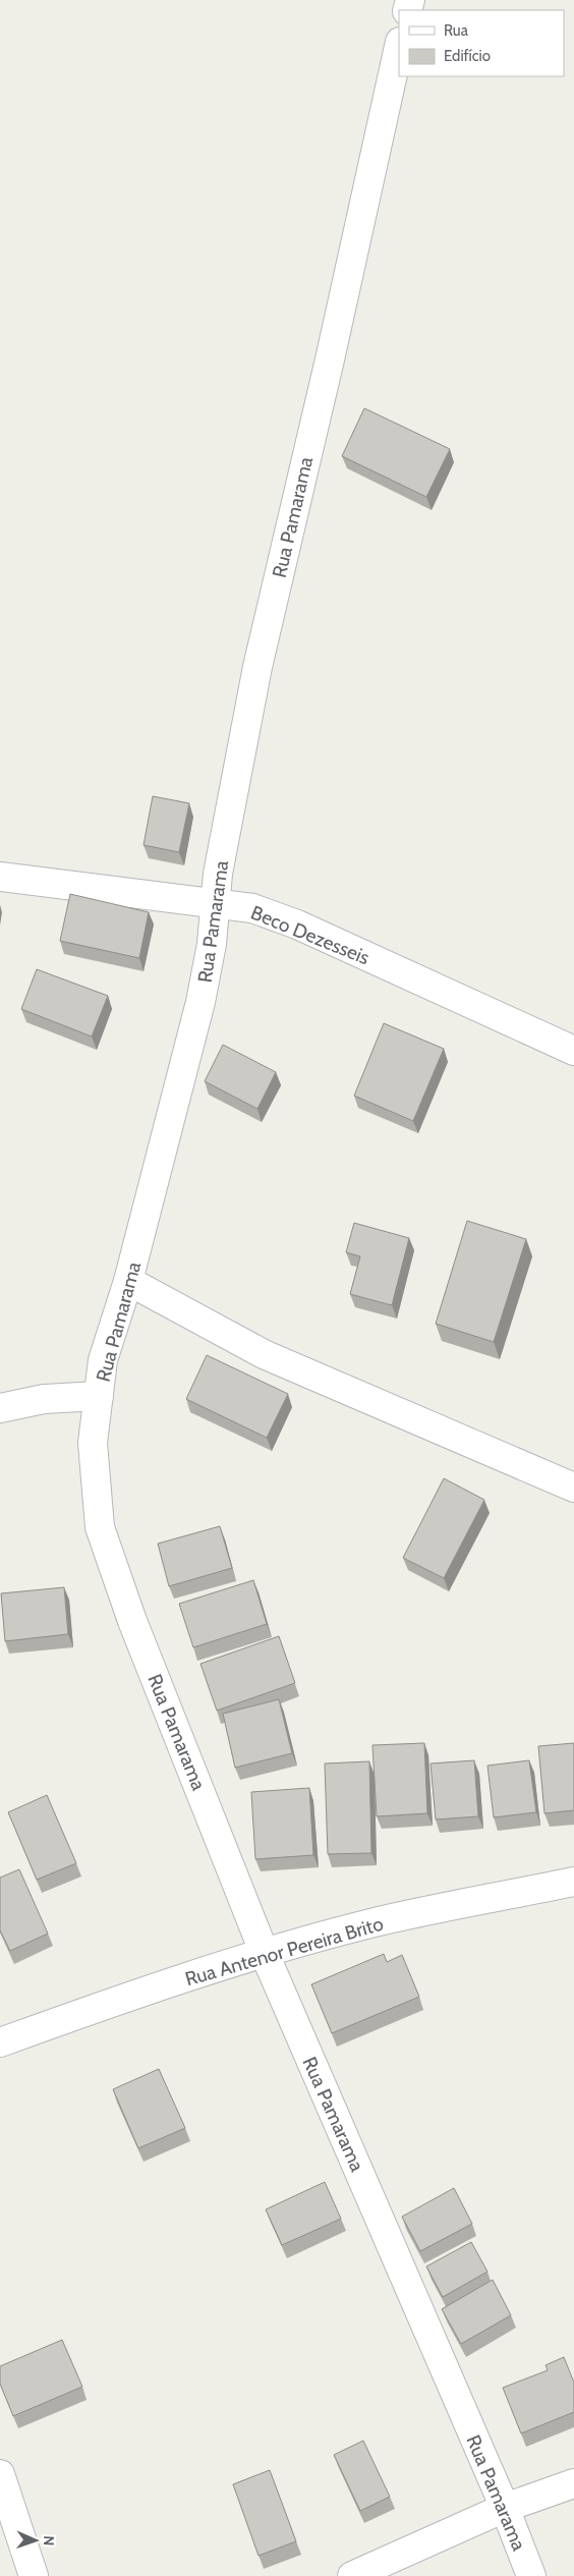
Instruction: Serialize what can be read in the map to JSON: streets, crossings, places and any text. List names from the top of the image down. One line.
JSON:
{"streets":{"street":["Rua Pamarama","Beco Dezesseis","Rua Antenor Pereira Brito"]},"crossings":[["Rua Pamarama","Beco Dezesseis"],["Rua Pamarama","Rua Antenor Pereira Brito"]],"legend":["Rua","Edifício"],"north":"right"}
